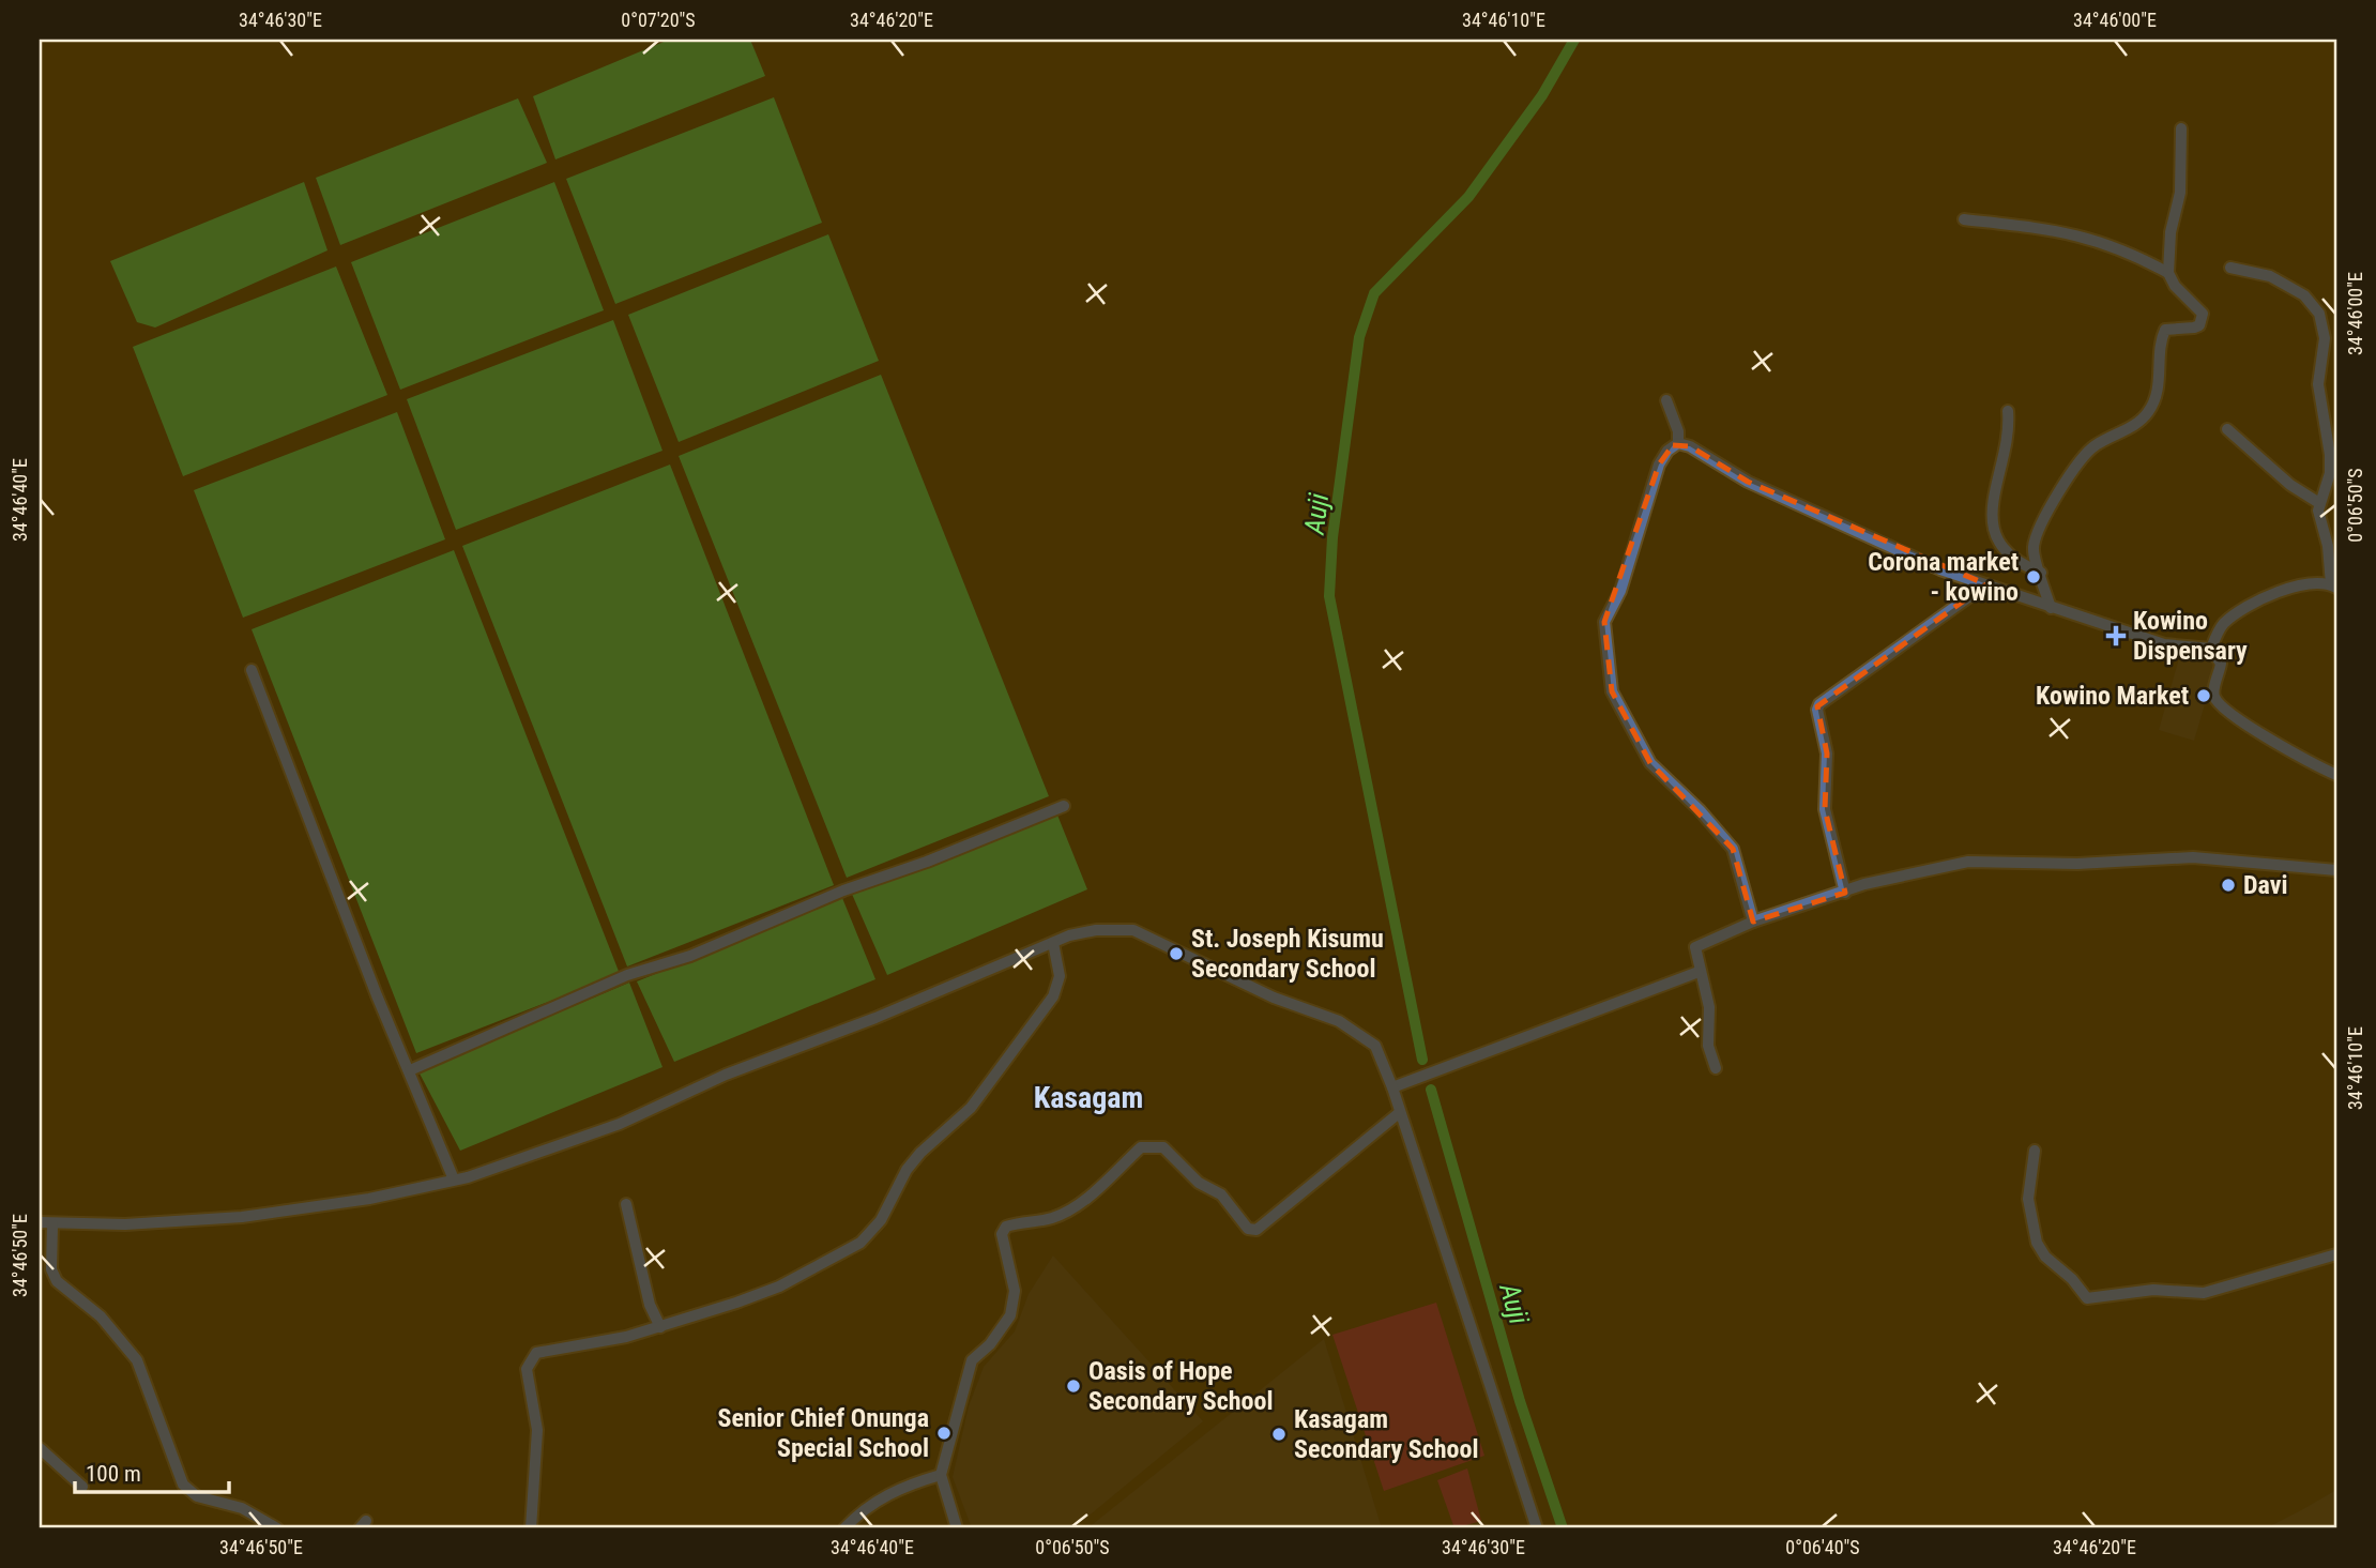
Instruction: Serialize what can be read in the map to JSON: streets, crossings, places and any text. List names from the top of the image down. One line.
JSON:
{"districts":["Kasagam"],"water":["Auji"],"places":{"other":["Corona market - kowino","Kowino Market","Davi","St. Joseph Kisumu Secondary School","Oasis of Hope Secondary School","Senior Chief Onunga Special School","Kasagam Secondary School"],"health":["Kowino Dispensary"]},"scale_bar":"100 m","coordinates":["34°46'30\"E","0°07'20\"S","34°46'20\"E","34°46'10\"E","34°46'00\"E","34°46'40\"E","0°06'50\"S","34°46'50\"E","0°06'40\"S"]}
